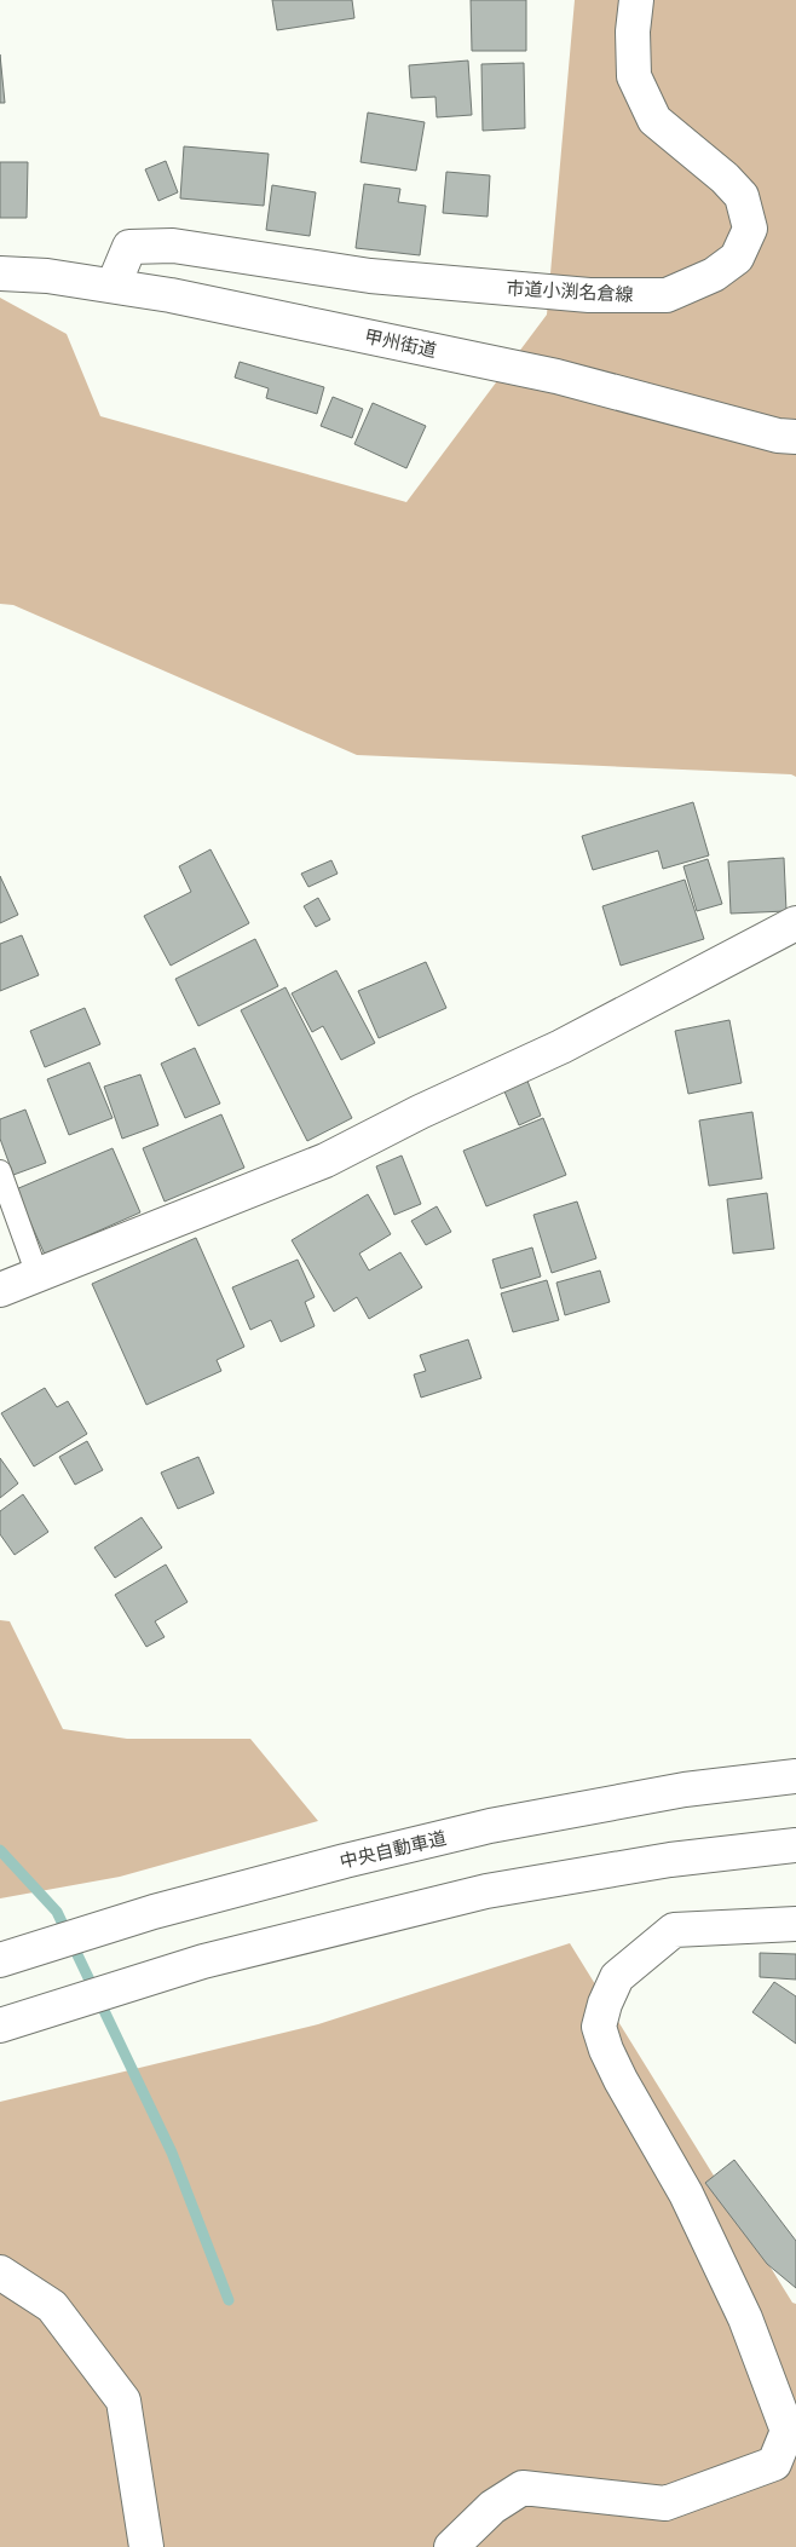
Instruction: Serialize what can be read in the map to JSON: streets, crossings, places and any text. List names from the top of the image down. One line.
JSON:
{"streets":{"main road":["市道小渕名倉線","甲州街道","中央自動車道"]},"crossings":[["市道小渕名倉線","甲州街道"]]}
